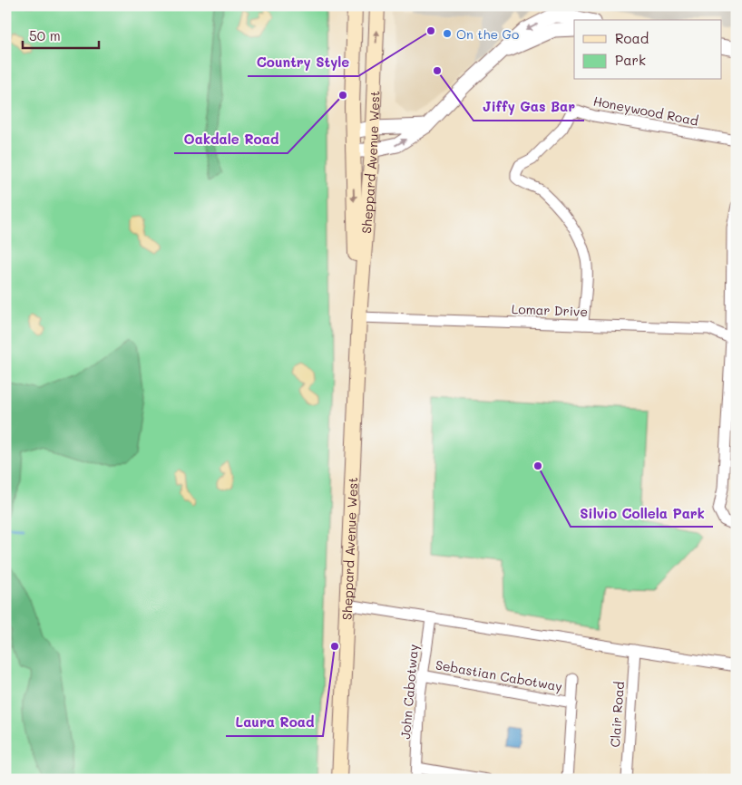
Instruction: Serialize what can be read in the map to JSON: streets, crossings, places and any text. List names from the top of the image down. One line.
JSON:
{"streets":{"main road":["Sheppard Avenue West"],"street":["Honeywood Road","Lomar Drive","Sebastian Cabotway","John Cabotway","Clair Road"]},"crossings":[["Honeywood Road","Lomar Drive"],["Sheppard Avenue West","Lomar Drive"],["Sebastian Cabotway","John Cabotway"]],"places":["Country Style","On the Go","Jiffy Gas Bar","Oakdale Road","Silvio Collela Park","Laura Road"],"legend":["Road","Park"],"scale_bar":"50 m"}
